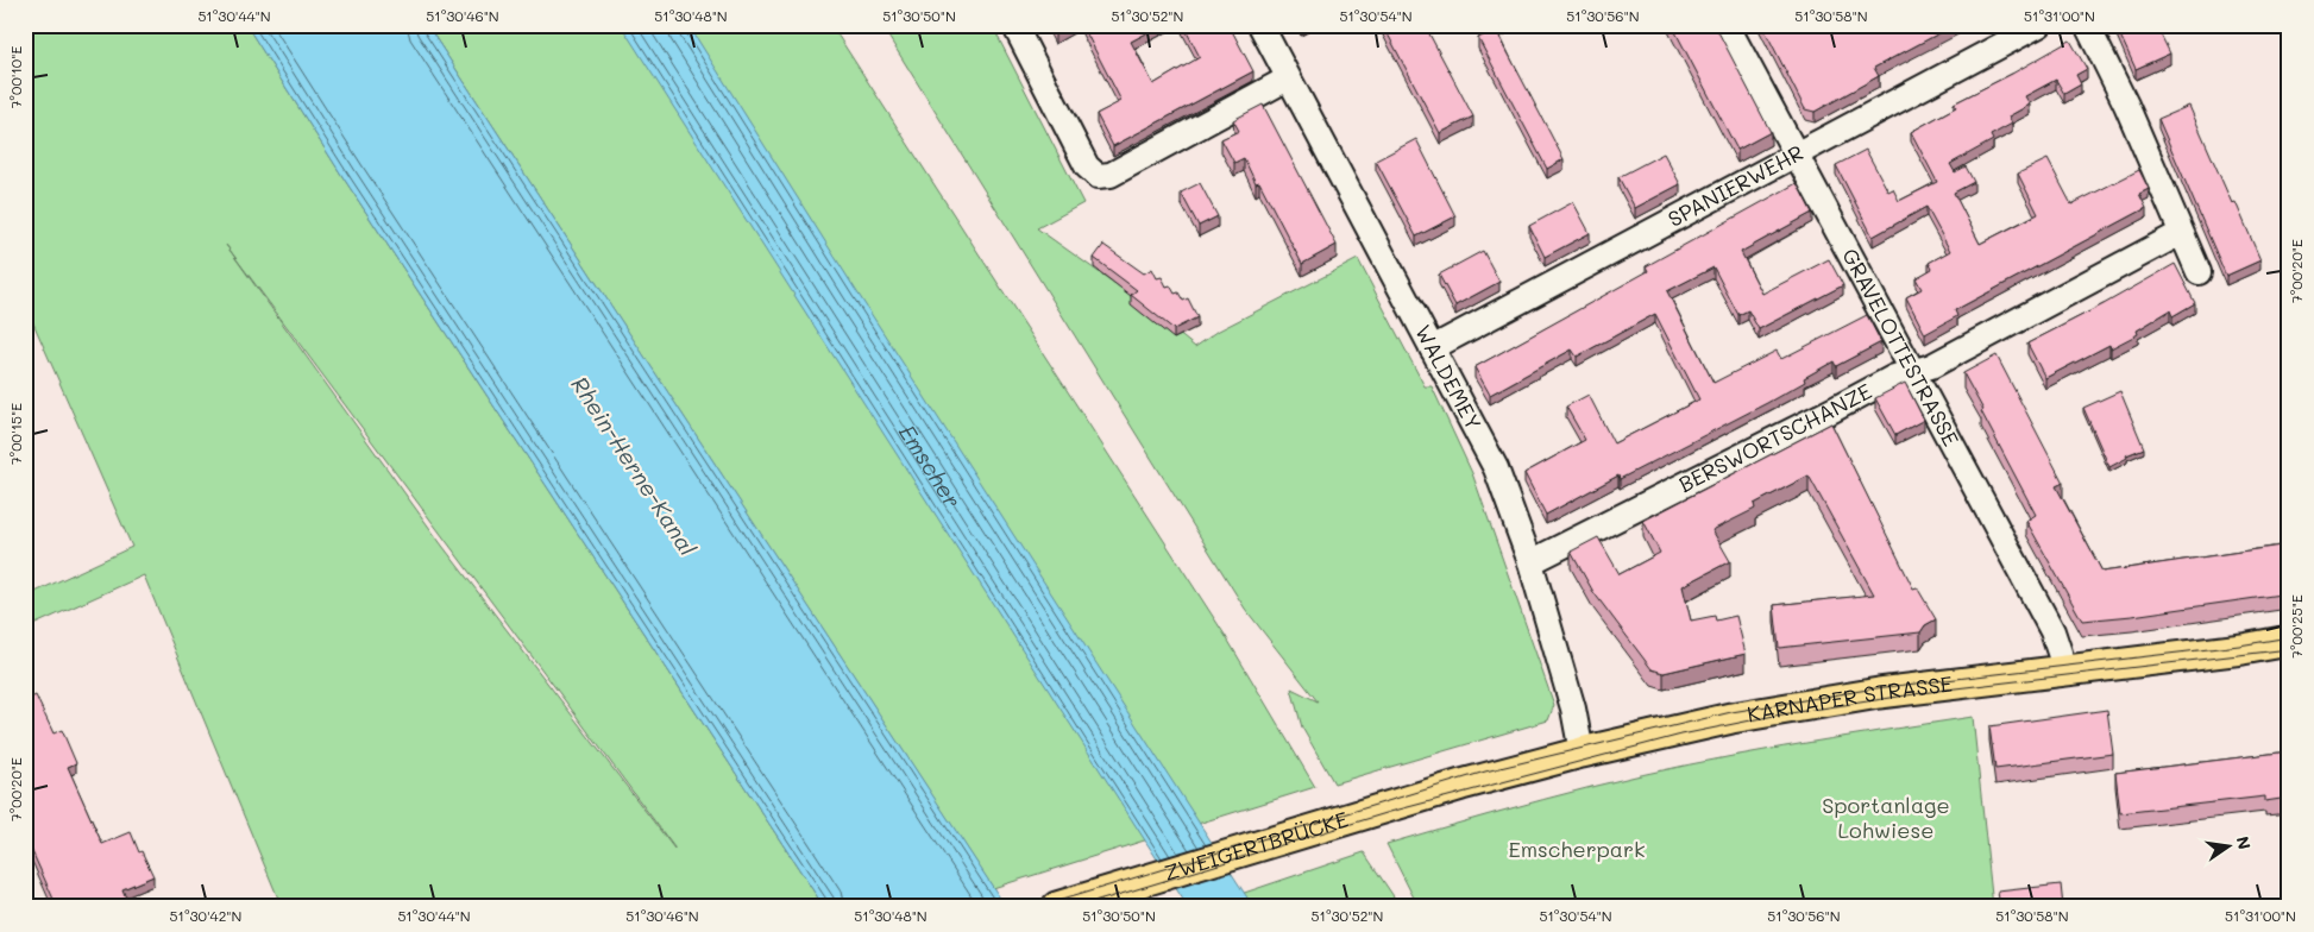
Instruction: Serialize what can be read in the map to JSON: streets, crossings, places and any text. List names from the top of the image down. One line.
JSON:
{"streets":{"main road":["KARNAPER STRASSE","ZWEIGERTBRÜCKE"],"street":["SPANIERWEHR","GRAVELOTTESTRASSE","WALDEMEY","BERSWORTSCHANZE"]},"crossings":[["SPANIERWEHR","GRAVELOTTESTRASSE"],["SPANIERWEHR","WALDEMEY"],["GRAVELOTTESTRASSE","BERSWORTSCHANZE"],["GRAVELOTTESTRASSE","KARNAPER STRASSE"],["WALDEMEY","BERSWORTSCHANZE"],["WALDEMEY","KARNAPER STRASSE"],["KARNAPER STRASSE","ZWEIGERTBRÜCKE"]],"water":["Rhein-Herne-Kanal","Emscher"],"parks":["Sportanlage Lohwiese","Emscherpark"],"north":"right","coordinates":["51°30'44\"N","51°30'46\"N","51°30'48\"N","51°30'50\"N","51°30'52\"N","51°30'54\"N","51°30'56\"N","51°30'58\"N","51°31'00\"N","7°00'10\"E","7°00'20\"E","7°00'15\"E","7°00'25\"E","51°30'42\"N"]}
